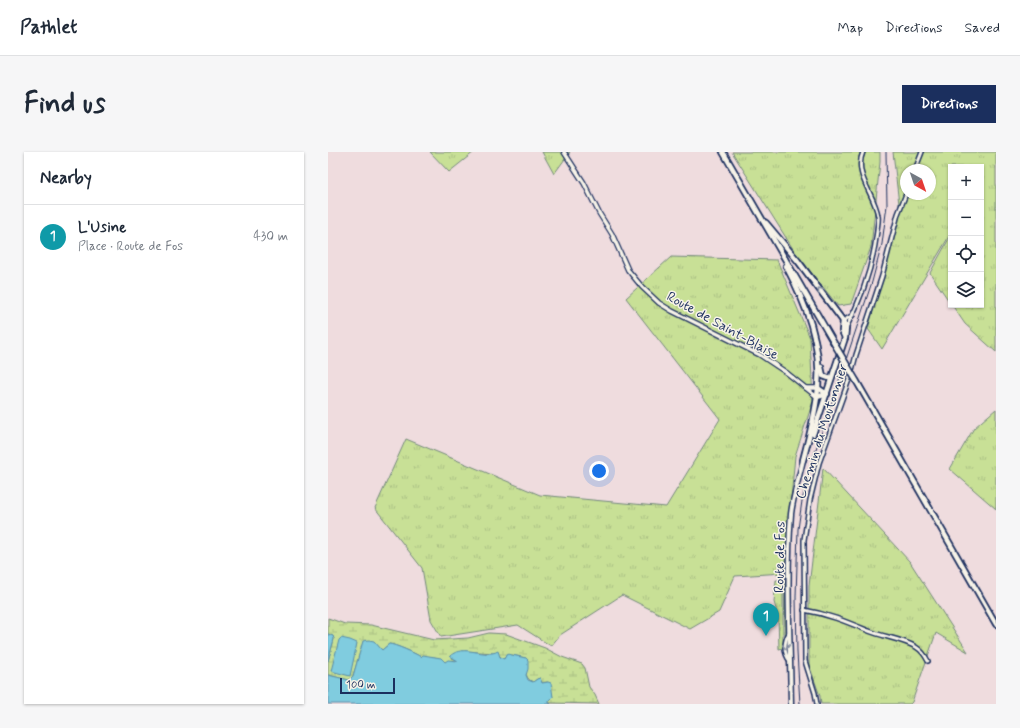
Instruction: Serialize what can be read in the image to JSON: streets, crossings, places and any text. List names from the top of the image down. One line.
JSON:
{"streets":{"main road":["Route de Fos"],"street":["Route de Saint-Blaise","Chemin du Moutonnier"]},"scale_bar":"100 m","north":"bottom right","page":{"header":"Pathlet","nav":["Map","Directions","Saved"],"buttons":"Directions","title":"Find us","heading":"Nearby","map_buttons":["+","−"],"list":[{"mark":"1","name":"L'Usine","note":"Place · Route de Fos","value":"430 m"}],"pins":"1","scale":"100 m"}}
